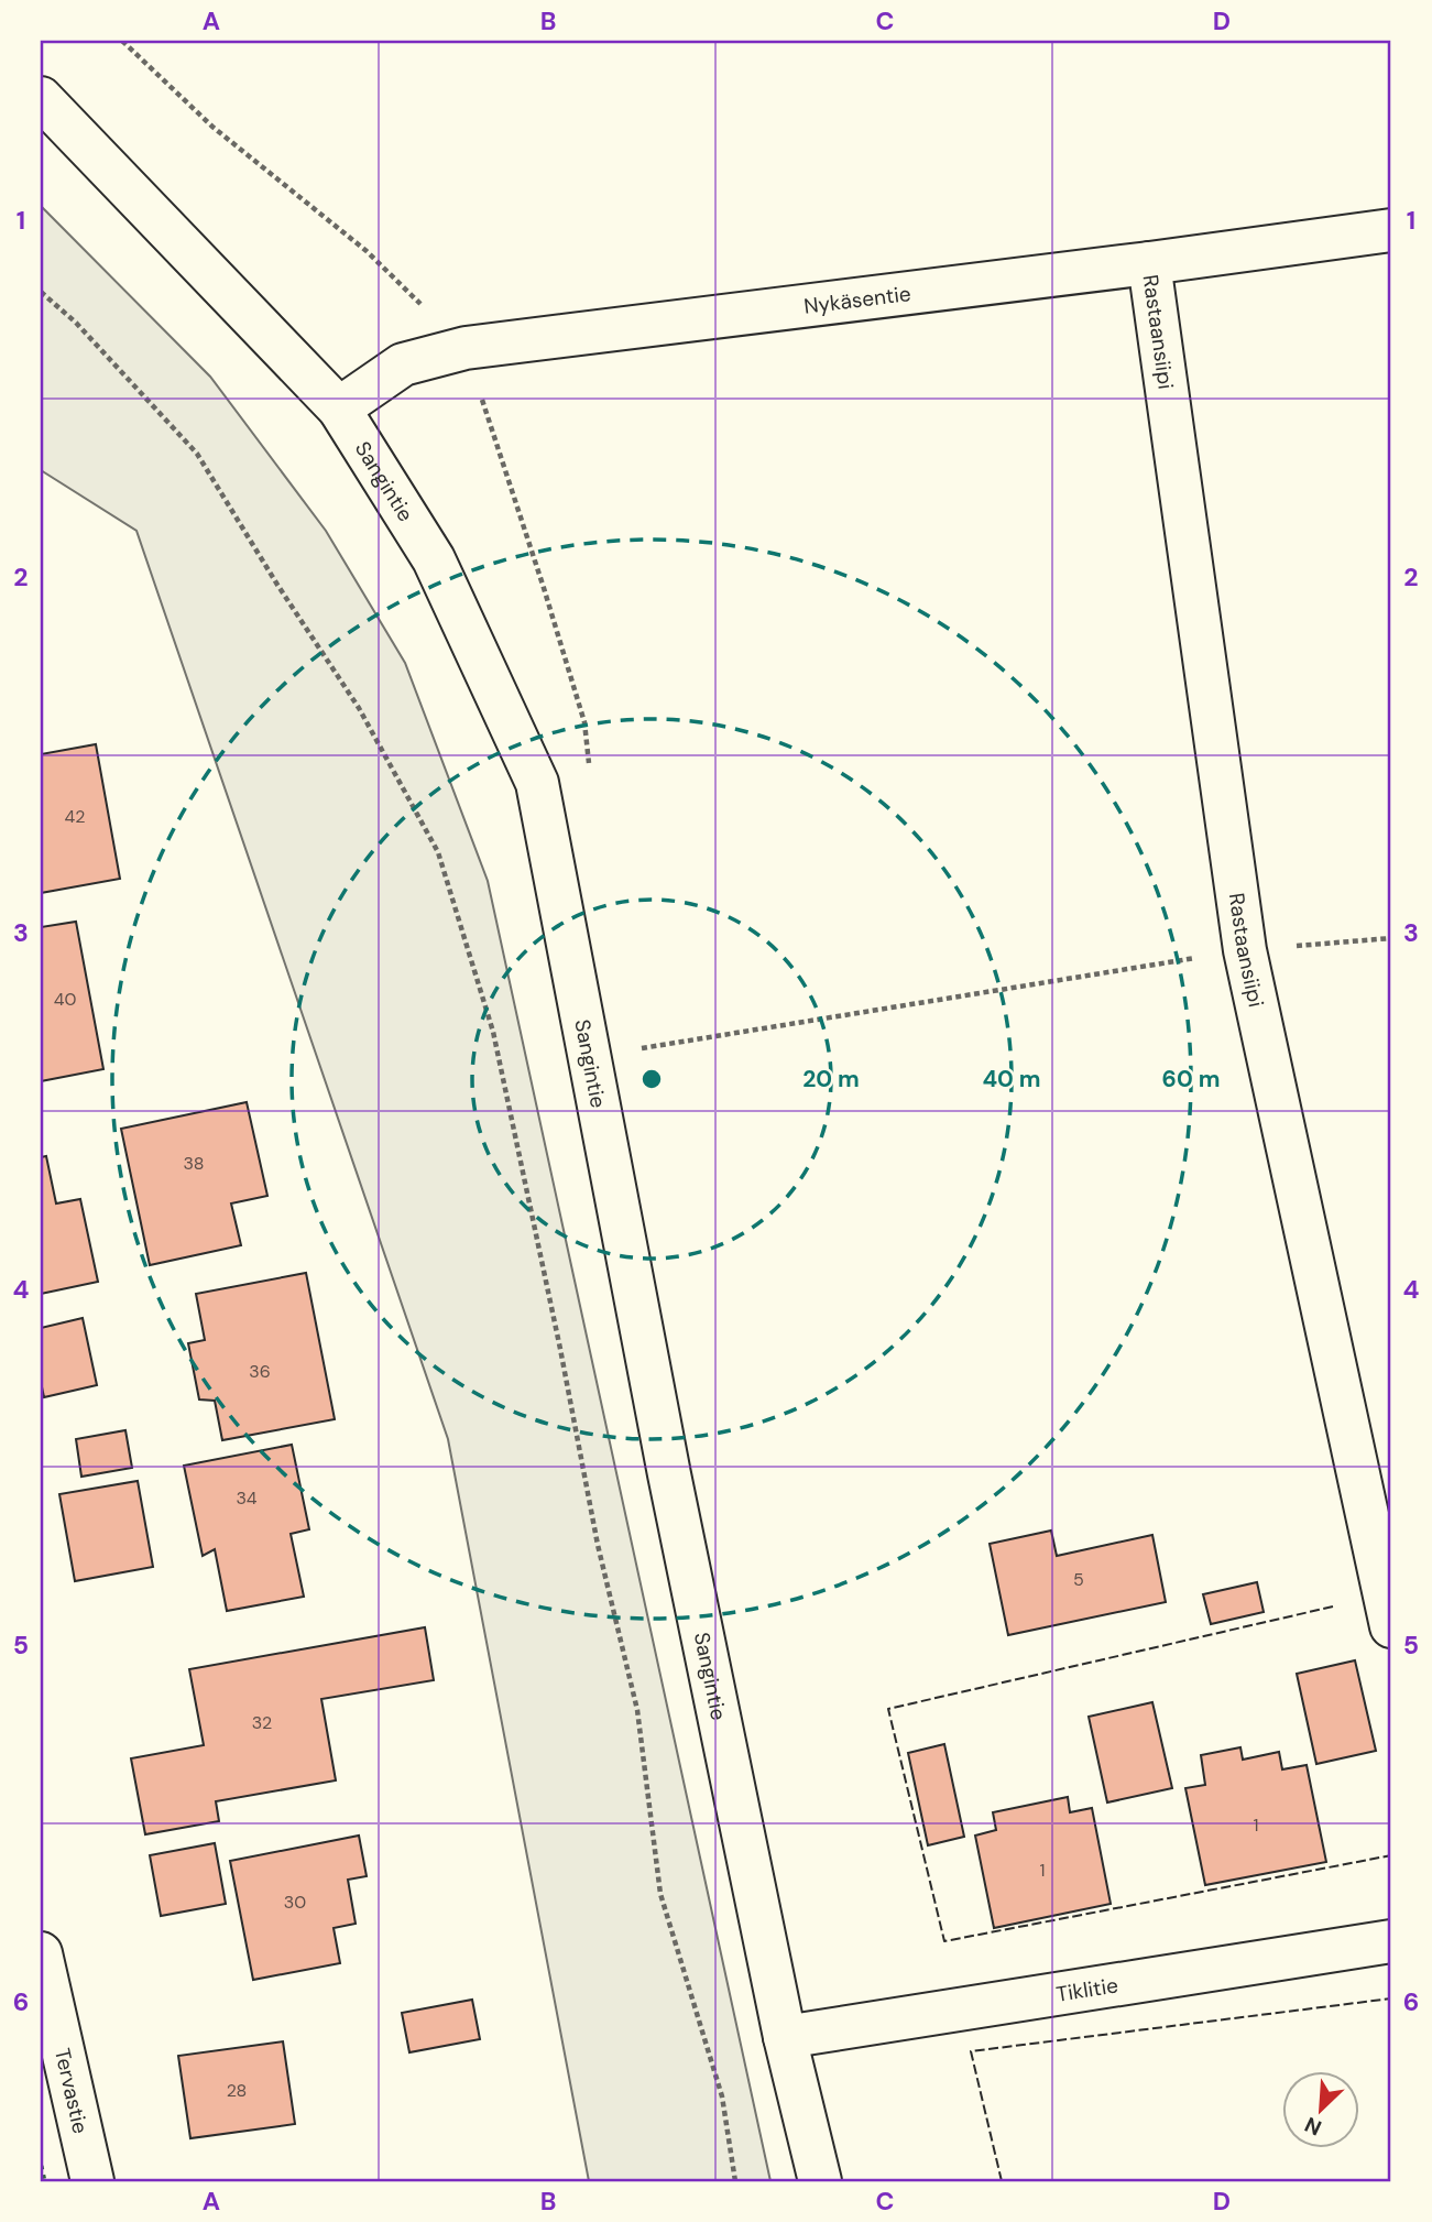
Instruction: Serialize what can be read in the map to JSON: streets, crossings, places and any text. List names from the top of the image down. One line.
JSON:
{"streets":{"street":["Nykäsentie","Rastaansiipi","Sangintie","Tiklitie","Tervastie"]},"crossings":[["Nykäsentie","Rastaansiipi"],["Nykäsentie","Sangintie"],["Sangintie","Tiklitie"]],"house_numbers":["42","40","38","36","34","5","32","1","1","30","28"],"north":"bottom left","grid":{"columns":["A","B","C","D"],"rows":["1","2","3","4","5","6"]},"rings":["20 m","40 m","60 m"]}
